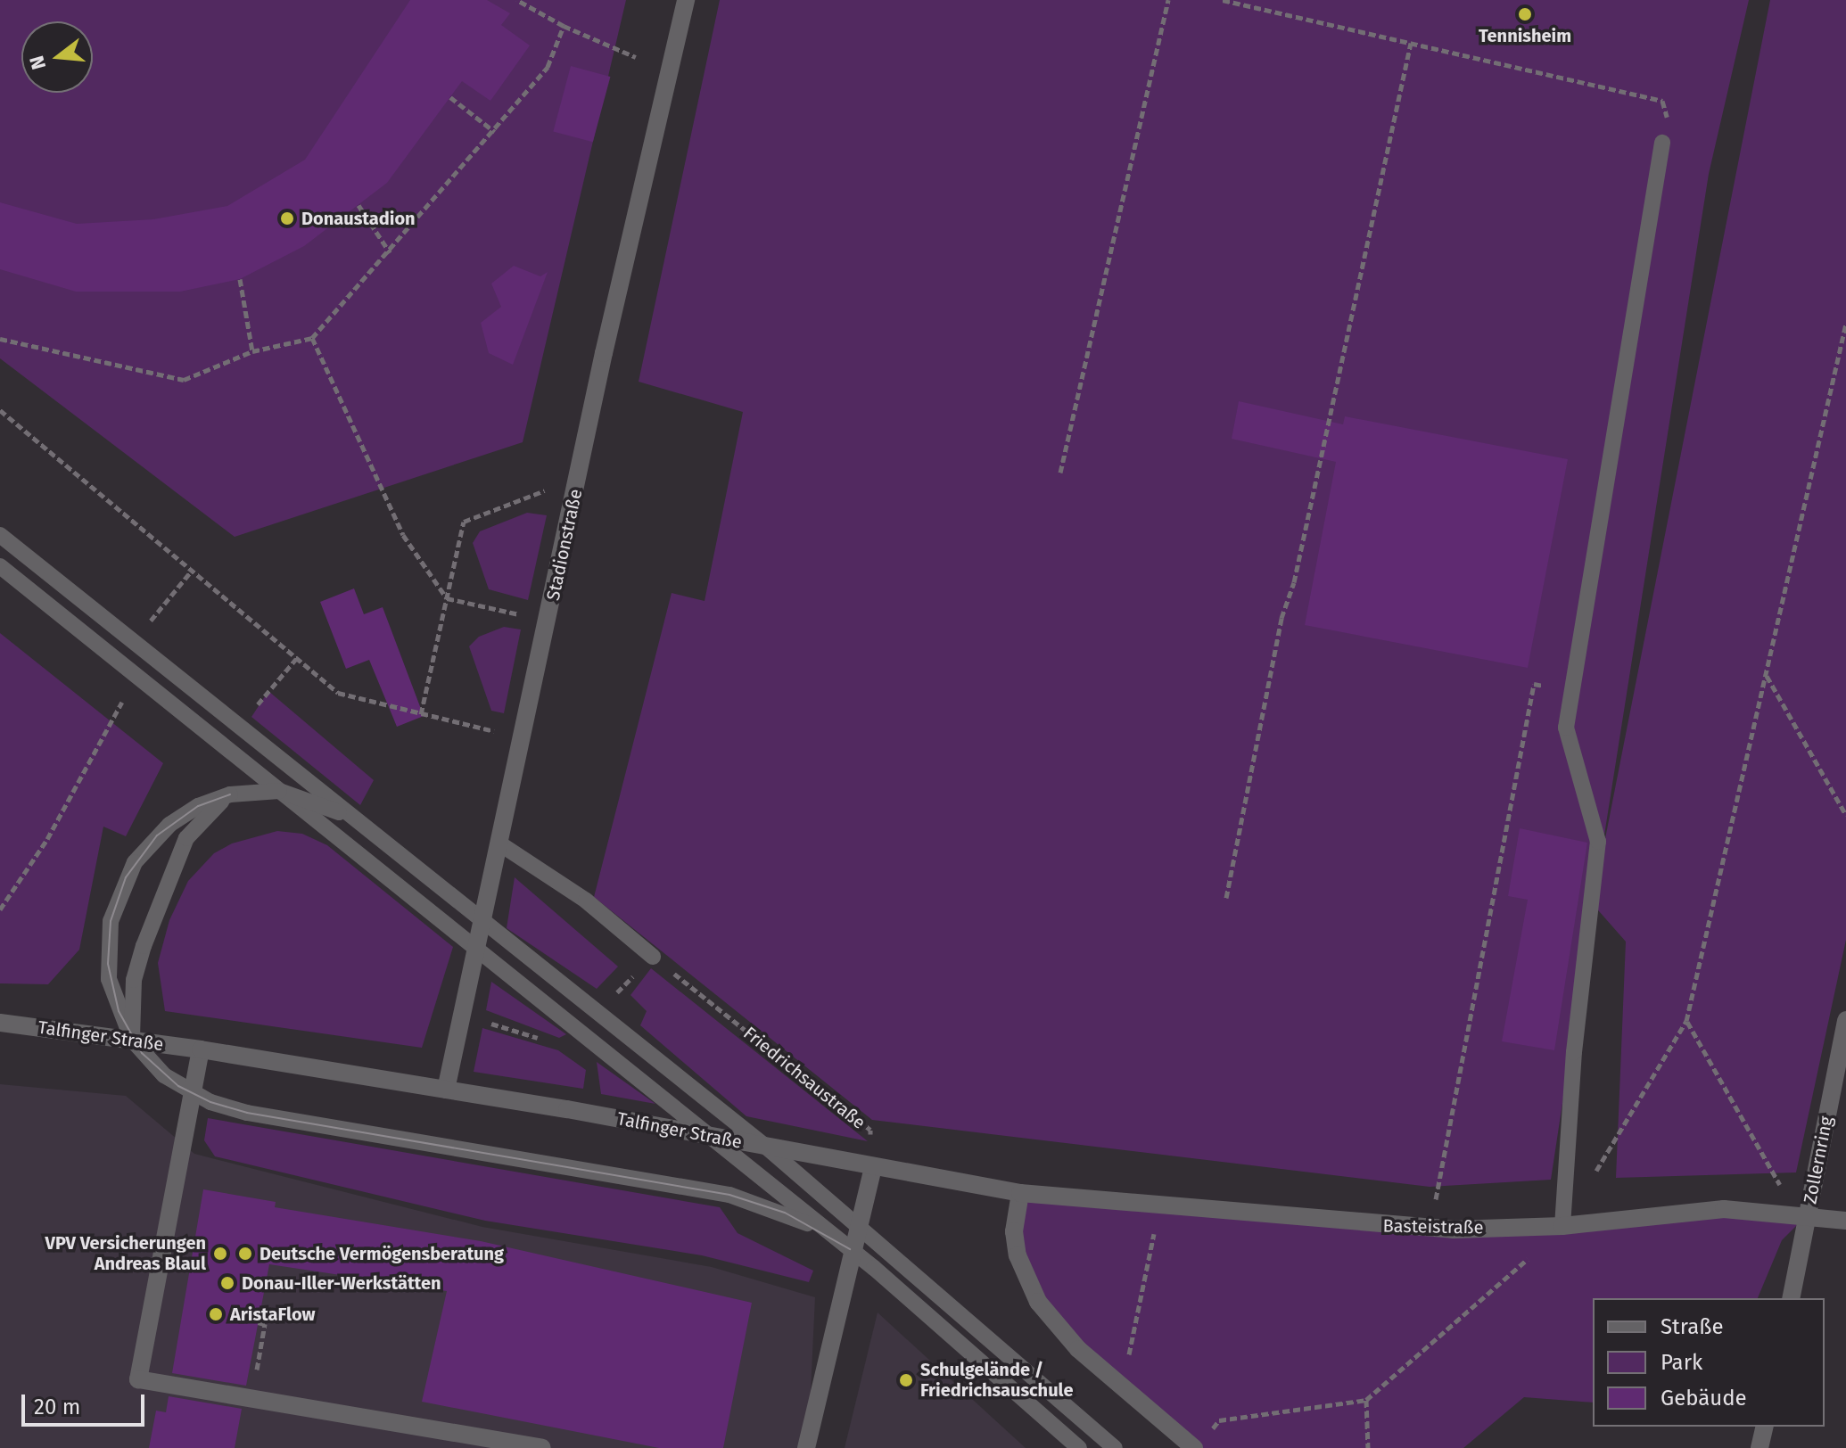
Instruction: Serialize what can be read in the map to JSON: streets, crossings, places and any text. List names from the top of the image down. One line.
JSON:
{"streets":{"street":["Stadionstraße","Talfinger Straße","Zollernring","Basteistraße"],"path":["Friedrichsaustraße"]},"crossings":[["Stadionstraße","Talfinger Straße"],["Talfinger Straße","Friedrichsaustraße"],["Zollernring","Basteistraße"]],"places":["Tennisheim","Donaustadion","VPV Versicherungen Andreas Blaul","Deutsche Vermögensberatung","Donau-Iller-Werkstätten","AristaFlow","Schulgelände / Friedrichsauschule"],"legend":["Straße","Park","Gebäude"],"scale_bar":"20 m","north":"left"}
